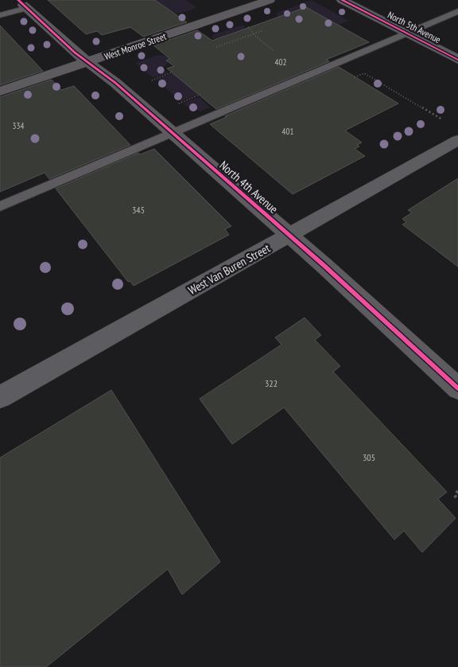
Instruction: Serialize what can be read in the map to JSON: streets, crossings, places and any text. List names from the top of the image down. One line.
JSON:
{"streets":{"main road":["West Van Buren Street"],"street":["North 5th Avenue","West Monroe Street","North 4th Avenue"]},"crossings":[["West Monroe Street","North 4th Avenue"],["North 4th Avenue","West Van Buren Street"]],"house_numbers":["402","334","401","345","322","305"]}
